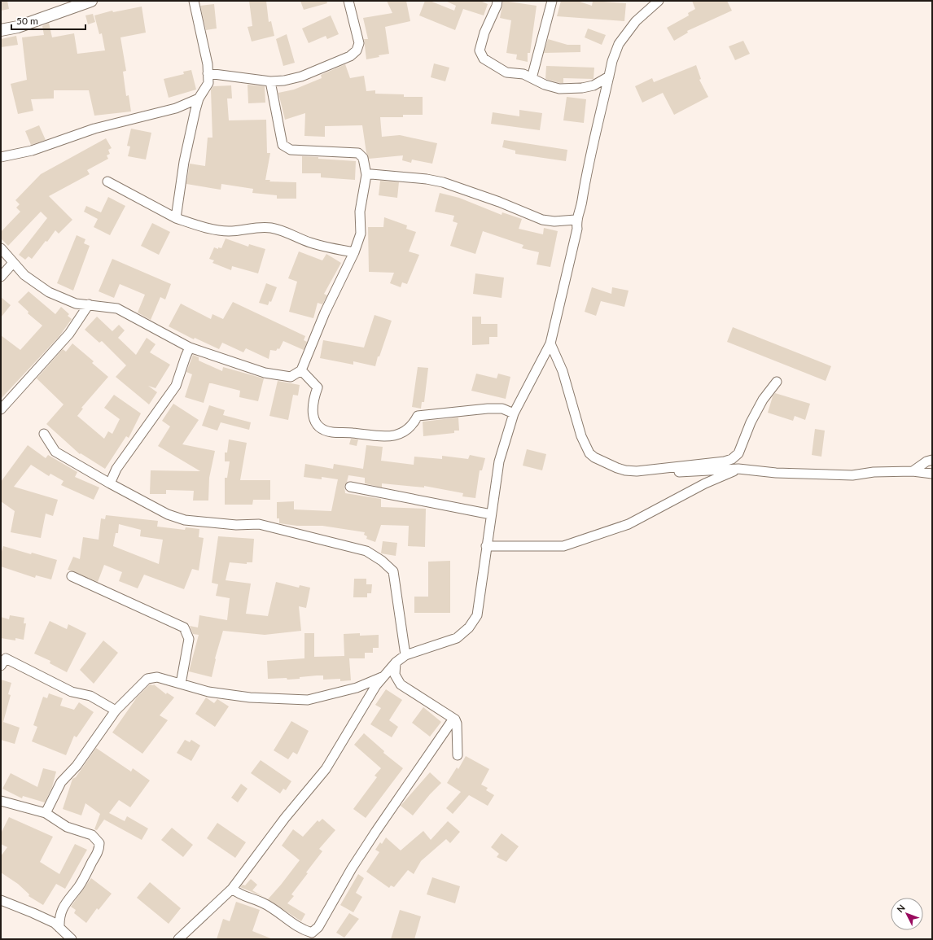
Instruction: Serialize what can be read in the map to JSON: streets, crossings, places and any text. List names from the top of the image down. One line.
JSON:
{"scale_bar":"50 m","north":"top left"}
